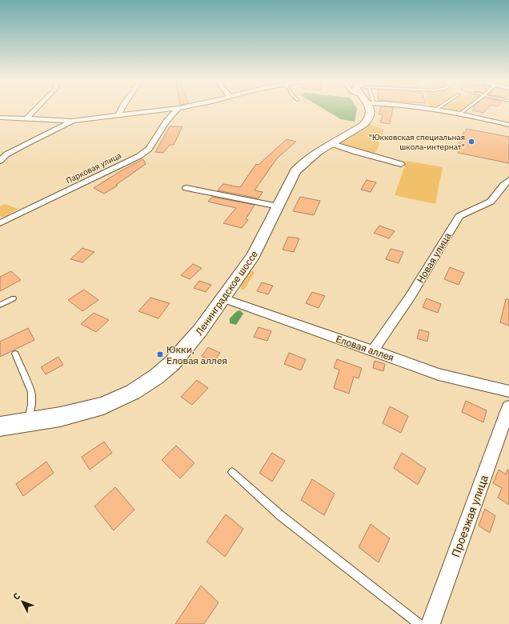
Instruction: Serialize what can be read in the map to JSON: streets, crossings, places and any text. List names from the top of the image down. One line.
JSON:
{"streets":{"main road":["Ленинградское шоссе"],"street":["Парковая улица","Новая улица","Еловая аллея","Проезжая улица"]},"crossings":[["Новая улица","Еловая аллея"],["Ленинградское шоссе","Еловая аллея"]],"places":{"other":["\"Юкковская специальная школа-интернат\""],"transit":["Юкки, Еловая аллея"]},"north":"top left"}
